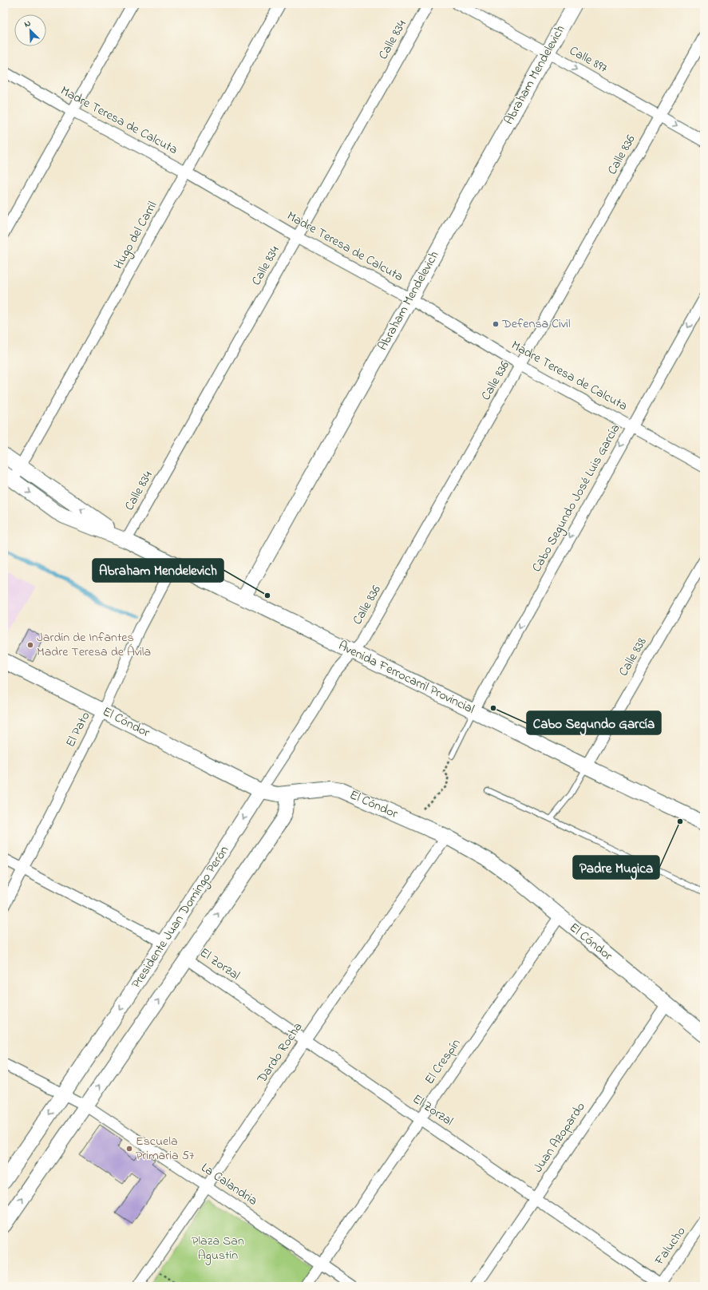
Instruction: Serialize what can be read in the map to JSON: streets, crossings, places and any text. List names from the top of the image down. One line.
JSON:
{"streets":{"main road":["Abraham Mendelevich","Avenida Ferrocarril Provincial","El Cóndor","Presidente Juan Domingo Perón"],"street":["Calle 834","Calle 897","Madre Teresa de Calcuta","Calle 836","Hugo del Carril","Cabo Segundo José Luis García","Calle 838","El Pato","El Zorzal","Dardo Rocha","El Crespín","Juan Azopardo","La Calandria","Falucho"]},"crossings":[["Calle 834","Madre Teresa de Calcuta"],["Calle 834","Avenida Ferrocarril Provincial"],["Calle 897","Abraham Mendelevich"],["Calle 897","Calle 836"],["Abraham Mendelevich","Madre Teresa de Calcuta"],["Abraham Mendelevich","Avenida Ferrocarril Provincial"],["Madre Teresa de Calcuta","Calle 836"],["Madre Teresa de Calcuta","Hugo del Carril"],["Madre Teresa de Calcuta","Cabo Segundo José Luis García"],["Calle 836","Avenida Ferrocarril Provincial"],["Calle 836","Presidente Juan Domingo Perón"],["Cabo Segundo José Luis García","Avenida Ferrocarril Provincial"],["Calle 838","Avenida Ferrocarril Provincial"],["Avenida Ferrocarril Provincial","El Pato"],["Avenida Ferrocarril Provincial","Presidente Juan Domingo Perón"],["El Cóndor","El Pato"],["El Cóndor","Presidente Juan Domingo Perón"],["El Cóndor","Dardo Rocha"],["El Cóndor","El Crespín"],["El Cóndor","Juan Azopardo"],["Presidente Juan Domingo Perón","El Zorzal"],["Presidente Juan Domingo Perón","La Calandria"],["El Zorzal","Dardo Rocha"],["El Zorzal","El Crespín"],["El Zorzal","Juan Azopardo"],["El Zorzal","Falucho"],["Dardo Rocha","La Calandria"],["El Crespín","La Calandria"]],"one_way":["Calle 897","Cabo Segundo José Luis García"],"parks":["Plaza San Agustín"],"places":["Defensa Civil","Abraham Mendelevich","Jardín de Infantes Madre Teresa de Ávila","Cabo Segundo García","Padre Mugica","Escuela Primaria 57"],"north":"top left"}
